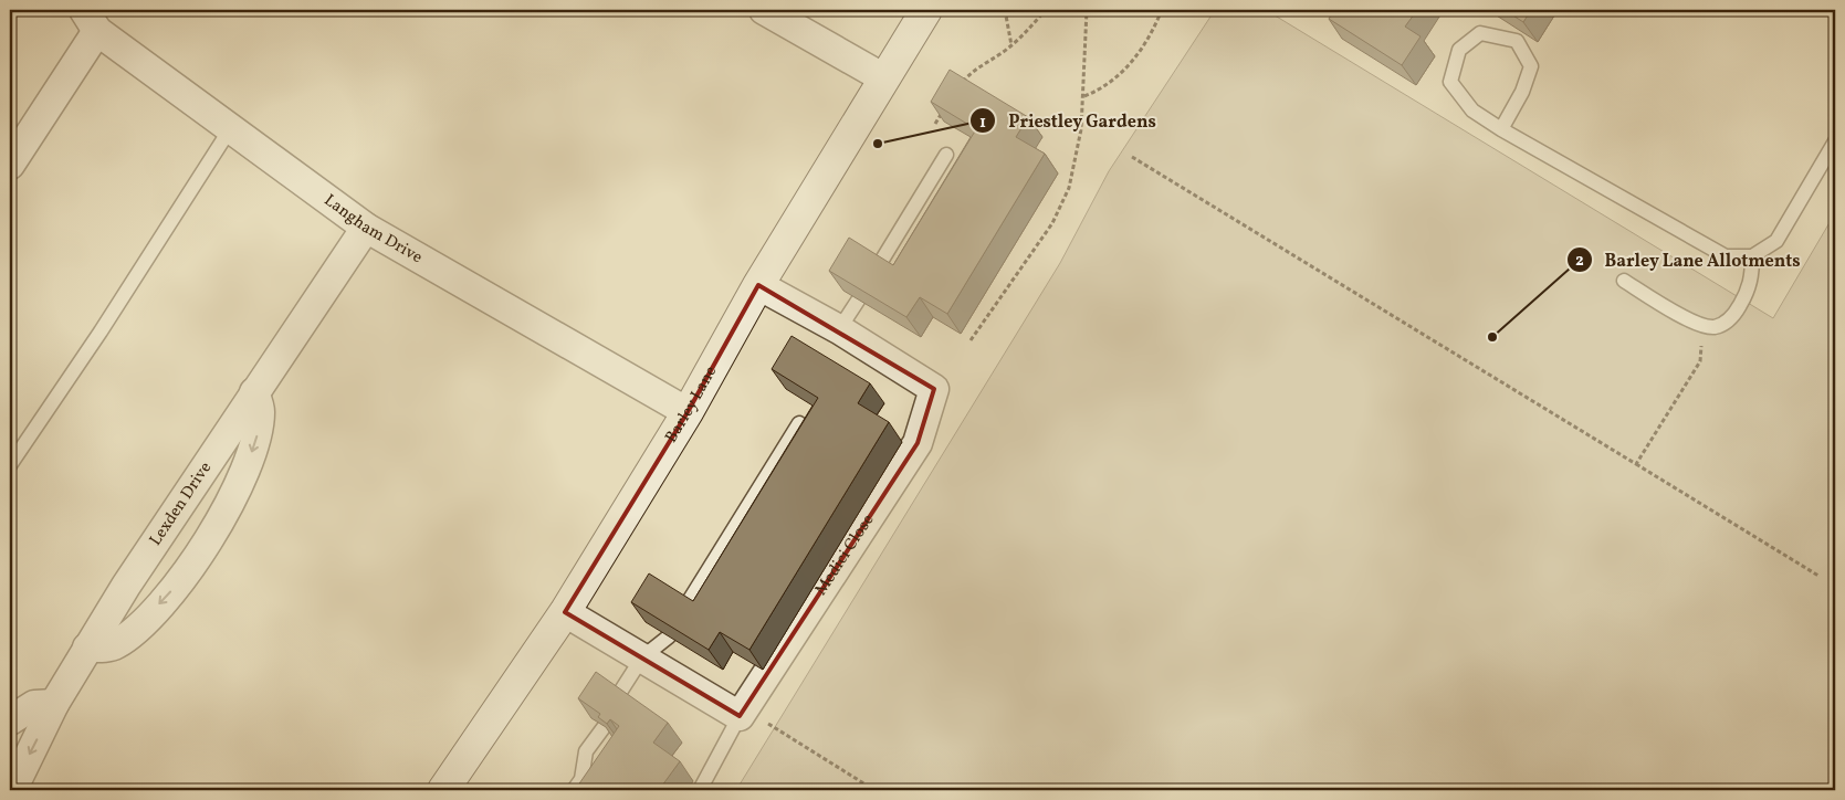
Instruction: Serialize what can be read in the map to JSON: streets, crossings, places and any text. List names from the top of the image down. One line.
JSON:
{"streets":{"main road":["Barley Lane"],"street":["Langham Drive","Lexden Drive","Medici Close"]},"crossings":[["Langham Drive","Barley Lane"],["Langham Drive","Lexden Drive"],["Barley Lane","Medici Close"]],"places":["Priestley Gardens","Barley Lane Allotments"]}
